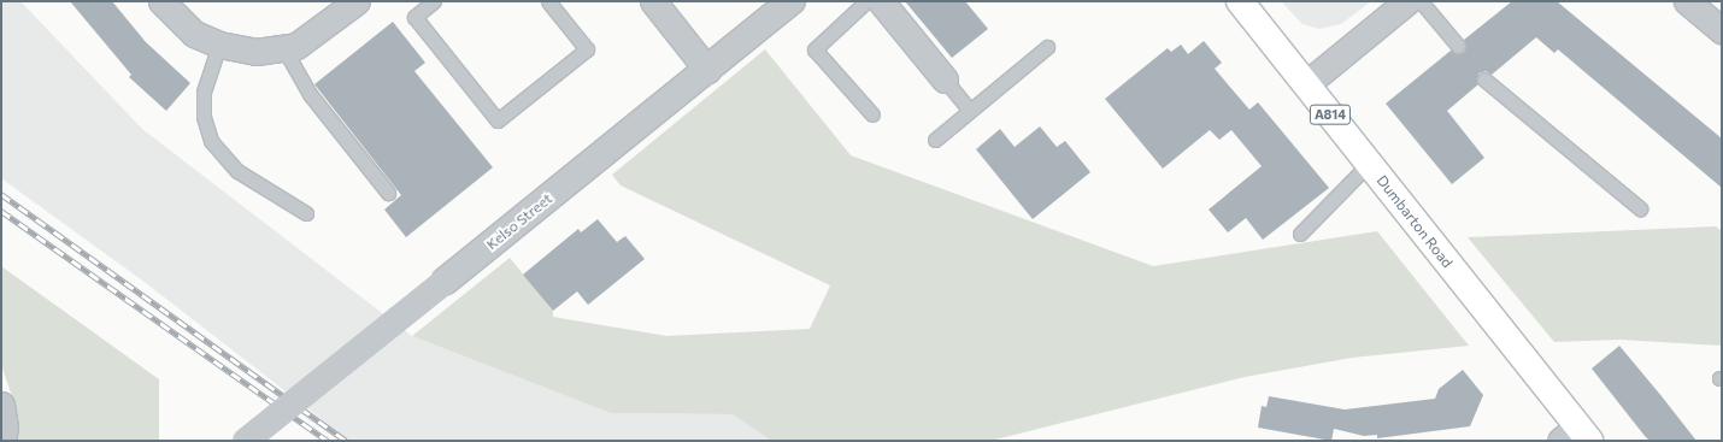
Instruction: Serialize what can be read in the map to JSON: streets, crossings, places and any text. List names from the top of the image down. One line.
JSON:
{"streets":{"main road":["A814","Dumbarton Road"],"street":["Kelso Street"]}}
